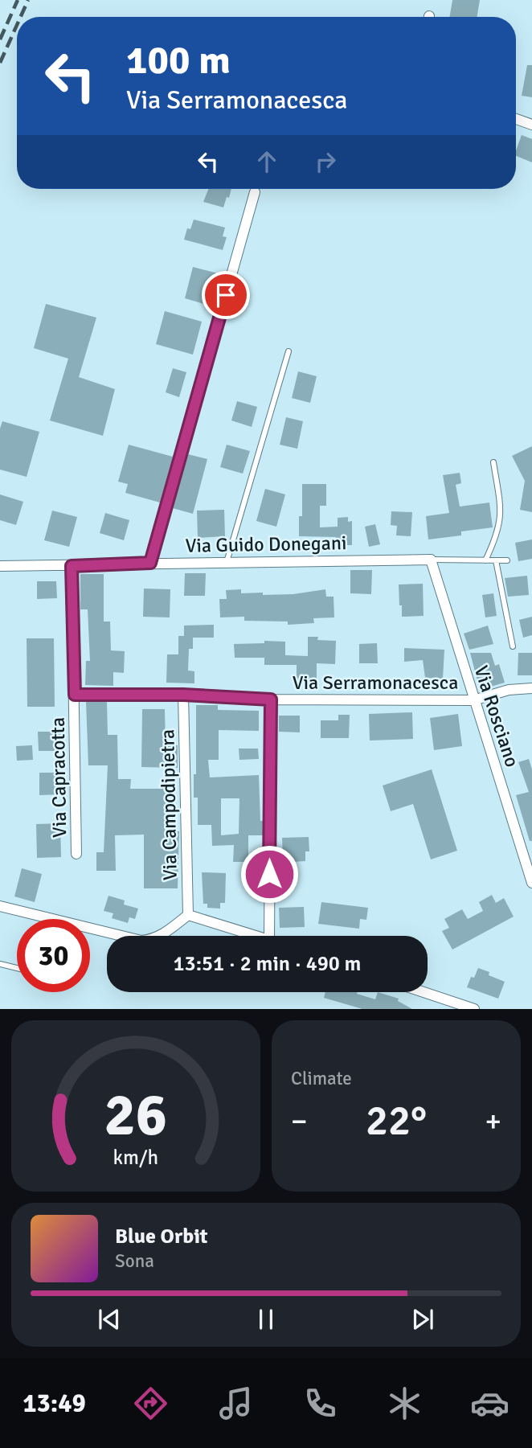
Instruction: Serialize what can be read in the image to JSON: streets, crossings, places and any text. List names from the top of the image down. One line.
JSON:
{"streets":{"street":["Via Guido Donegani","Via Serramonacesca","Via Rosciano","Via Capracotta","Via Campodipietra"]},"crossings":[["Via Guido Donegani","Via Rosciano"],["Via Guido Donegani","Via Capracotta"],["Via Serramonacesca","Via Rosciano"],["Via Serramonacesca","Via Capracotta"],["Via Serramonacesca","Via Campodipietra"]],"page":{"turn":["100 m","Via Serramonacesca"],"limit":"30","trip":"13:51 · 2 min · 490 m","tile":"Climate","heat":["−","22°","+"],"song":["Blue Orbit","Sona"],"tabs":"13:49","gauge":["26","km/h"]}}
